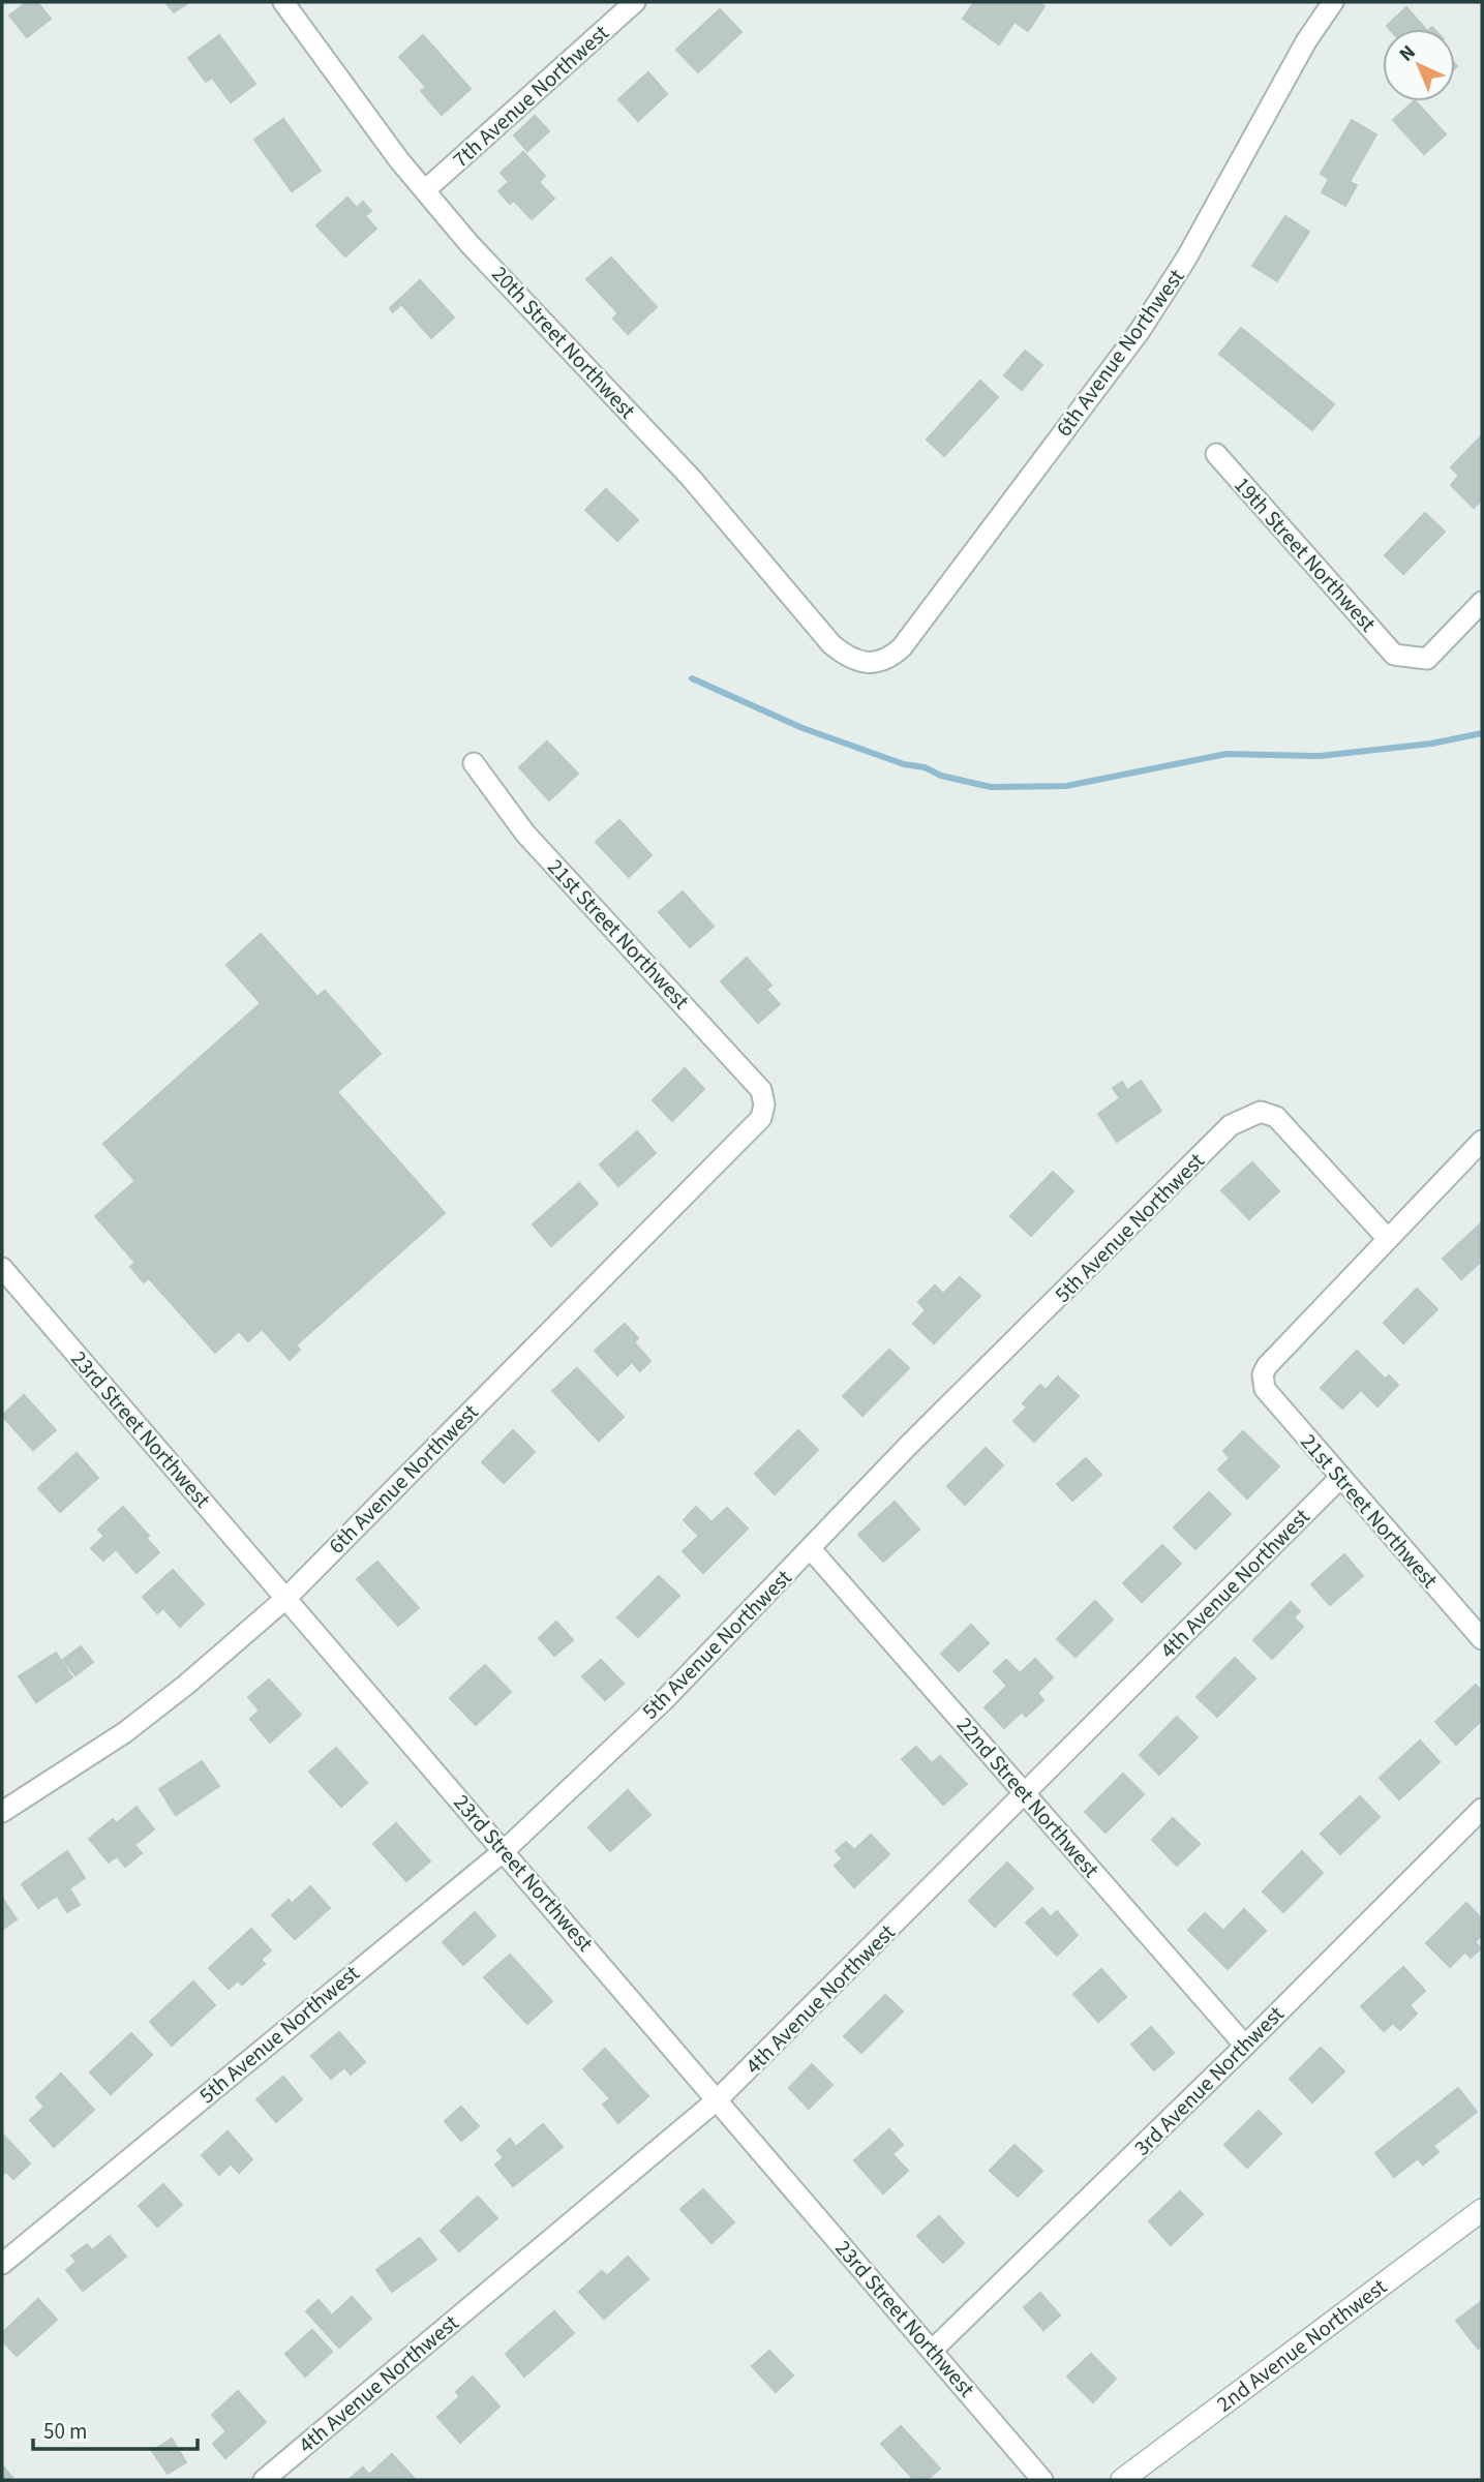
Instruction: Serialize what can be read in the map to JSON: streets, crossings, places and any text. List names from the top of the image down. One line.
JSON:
{"streets":{"main road":["2nd Avenue Northwest"],"street":["7th Avenue Northwest","20th Street Northwest","6th Avenue Northwest","19th Street Northwest","21st Street Northwest","5th Avenue Northwest","23rd Street Northwest","4th Avenue Northwest","22nd Street Northwest","3rd Avenue Northwest"]},"crossings":[["7th Avenue Northwest","20th Street Northwest"],["20th Street Northwest","6th Avenue Northwest"],["6th Avenue Northwest","21st Street Northwest"],["6th Avenue Northwest","23rd Street Northwest"],["21st Street Northwest","5th Avenue Northwest"],["21st Street Northwest","4th Avenue Northwest"],["5th Avenue Northwest","23rd Street Northwest"],["5th Avenue Northwest","22nd Street Northwest"],["23rd Street Northwest","4th Avenue Northwest"],["23rd Street Northwest","3rd Avenue Northwest"],["4th Avenue Northwest","22nd Street Northwest"],["22nd Street Northwest","3rd Avenue Northwest"]],"scale_bar":"50 m","north":"top left"}
